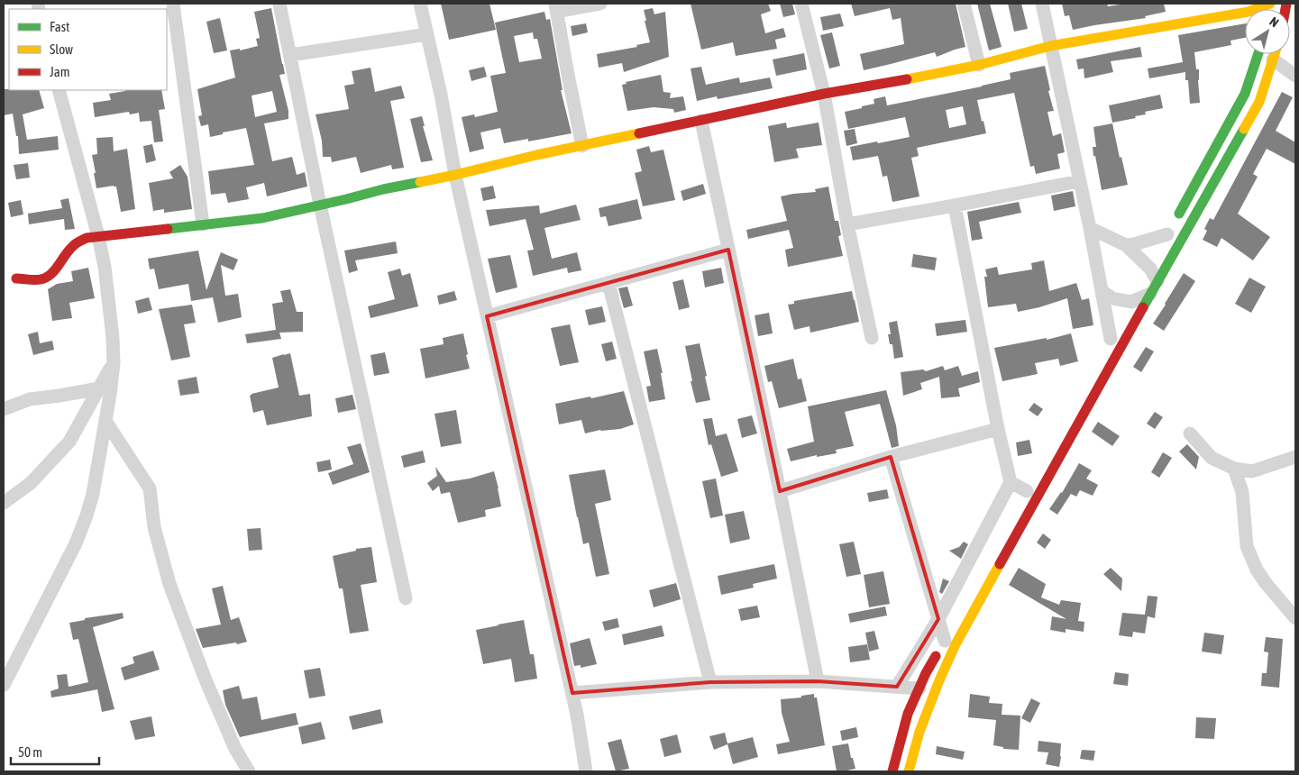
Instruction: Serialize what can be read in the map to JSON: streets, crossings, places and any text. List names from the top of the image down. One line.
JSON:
{"legend":["Fast","Slow","Jam"],"scale_bar":"50 m","north":"top right"}
